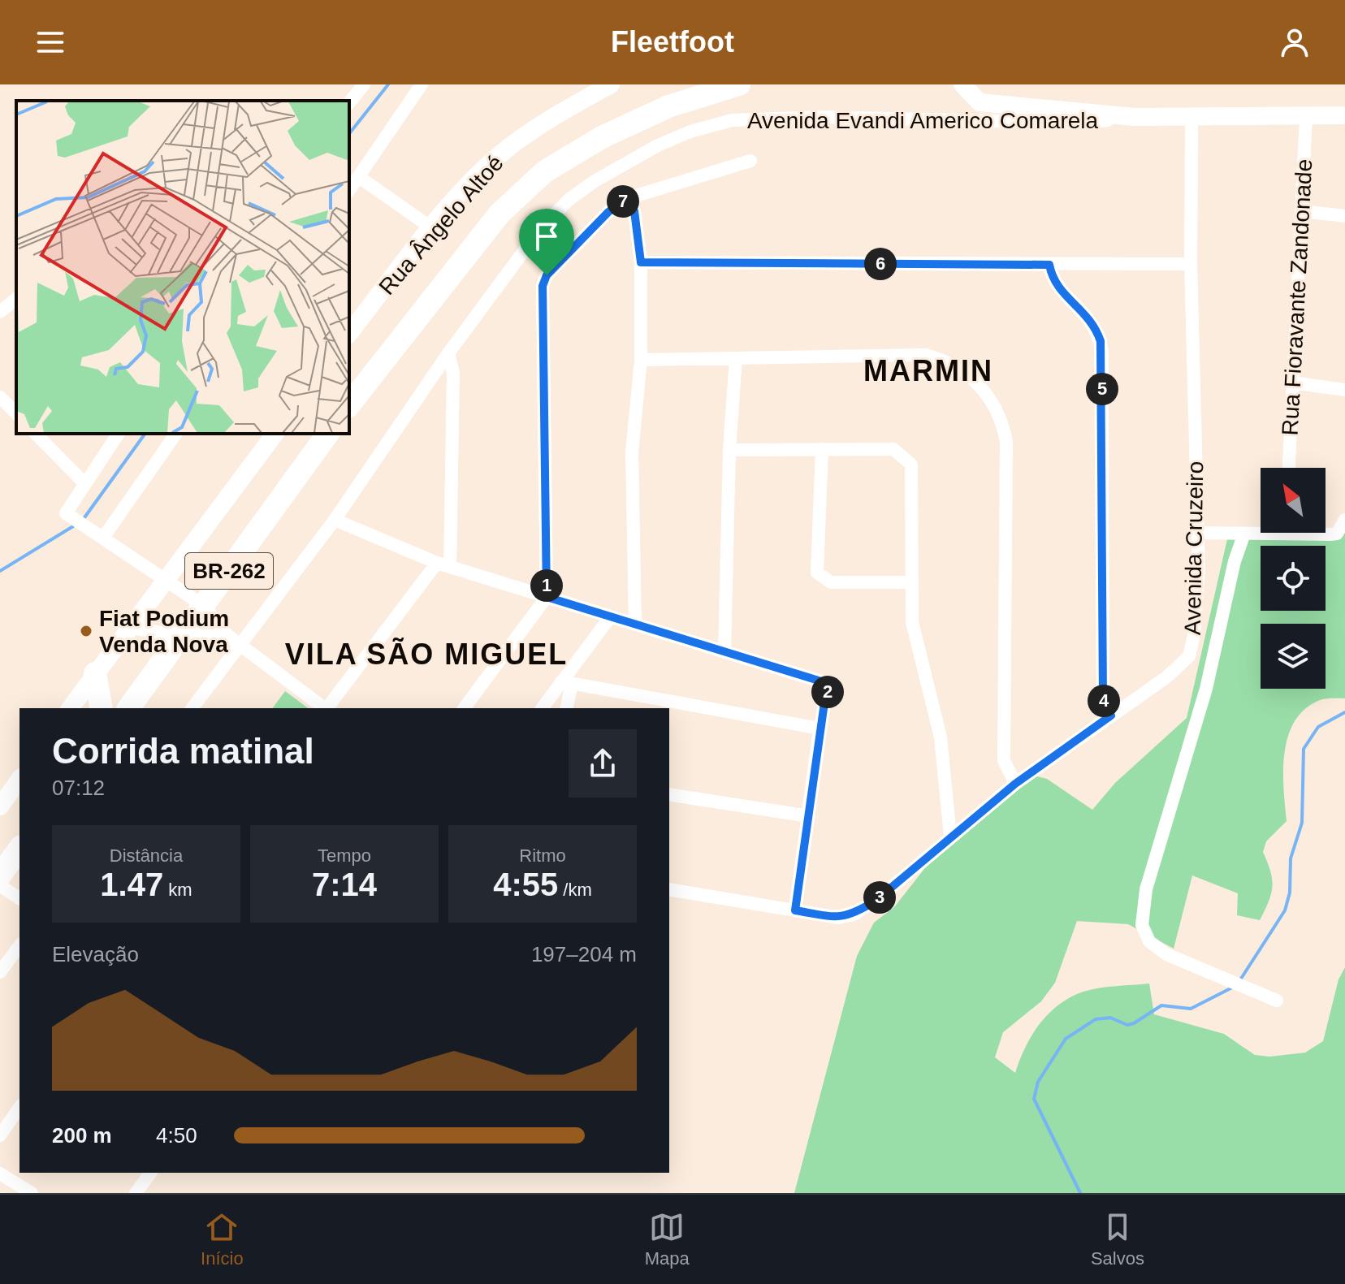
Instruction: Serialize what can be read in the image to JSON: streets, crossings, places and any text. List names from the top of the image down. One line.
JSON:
{"streets":{"highway":["BR-262"],"street":["Avenida Evandi Americo Comarela","Rua Ângelo Altoé","Rua Fioravante Zandonade","Avenida Cruzeiro"]},"crossings":[["Avenida Evandi Americo Comarela","Rua Fioravante Zandonade"],["Avenida Evandi Americo Comarela","Avenida Cruzeiro"]],"districts":["MARMIN","VILA SÃO MIGUEL"],"places":["Fiat Podium Venda Nova"],"north":"top left","page":{"header":"Fleetfoot","pins":["7","6","5","1","2","4","3"],"heading":["Corrida matinal","07:12"],"stats":[["Distância","1.47 km"],["Tempo","7:14"],["Ritmo","4:55 /km"]],"chart":["Elevação","197–204 m"],"list":[{"name":"200 m","note":"4:50"}],"tabs":["Início","Mapa","Salvos"]}}
